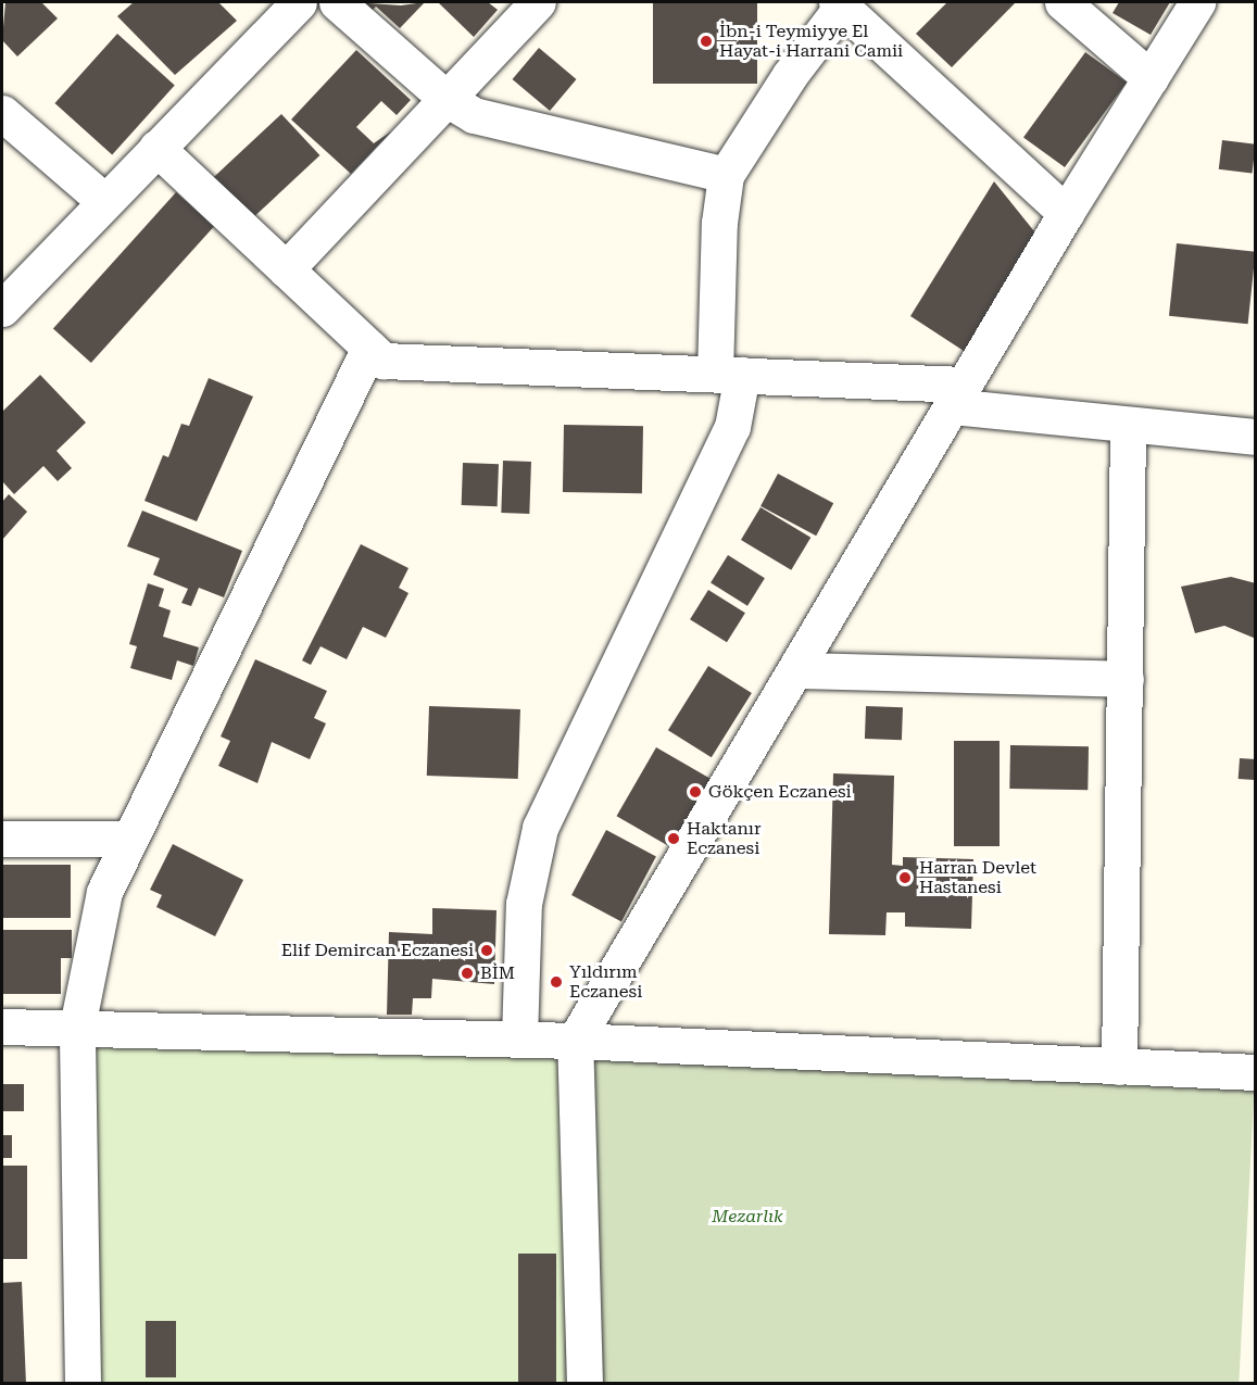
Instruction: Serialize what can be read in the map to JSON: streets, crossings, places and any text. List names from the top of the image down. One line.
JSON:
{"parks":["Mezarlık"],"places":["İbn-i Teymiyye El Hayat-i Harrani Camii","Gökçen Eczanesi","Haktanır Eczanesi","Harran Devlet Hastanesi","Elif Demircan Eczanesi","BİM","Yıldırım Eczanesi"]}
